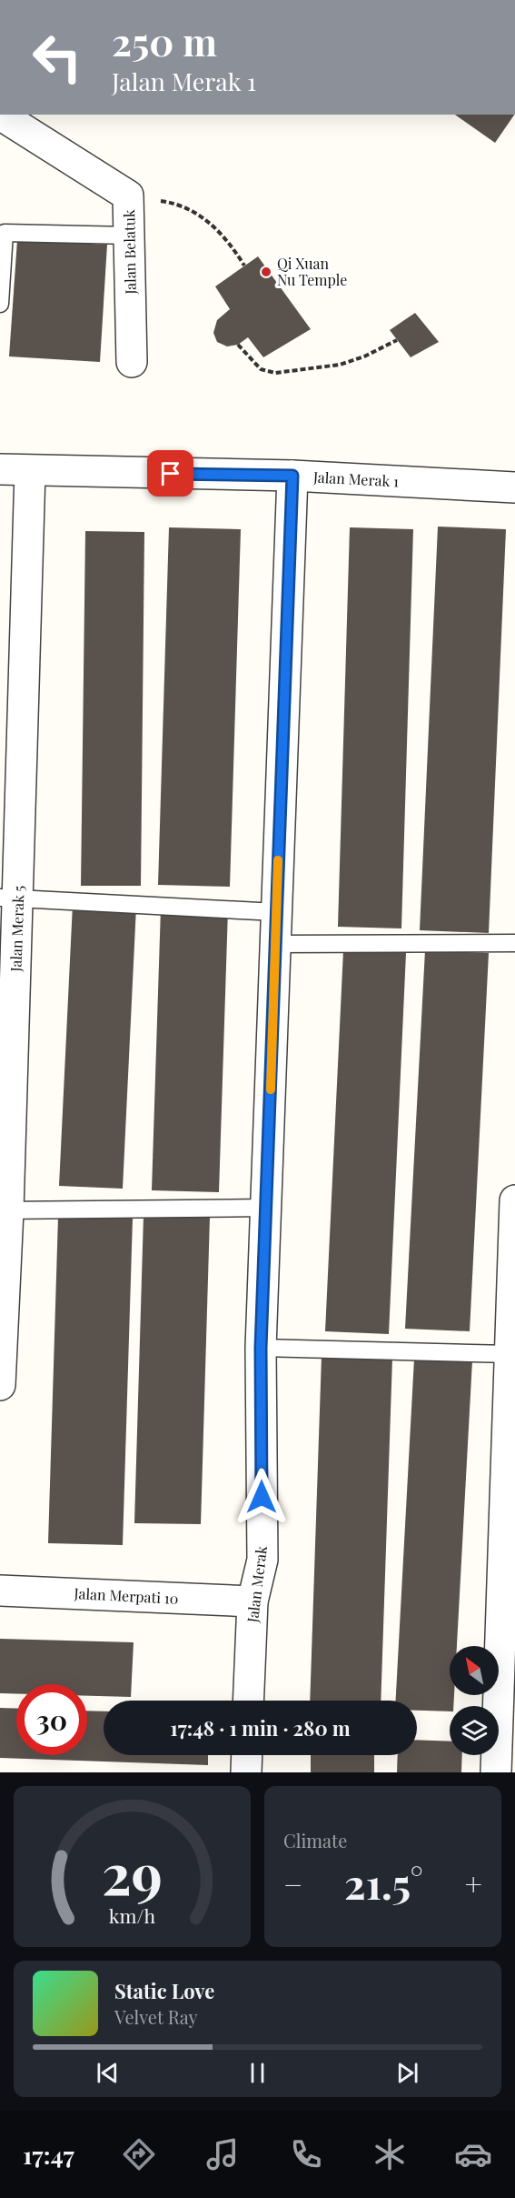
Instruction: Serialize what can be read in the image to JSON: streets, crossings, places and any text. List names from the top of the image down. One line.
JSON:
{"streets":{"street":["Jalan Belatuk","Jalan Merak 1","Jalan Merak 5","Jalan Merak","Jalan Merpati 10"]},"crossings":[["Jalan Merak 1","Jalan Merak 5"],["Jalan Merak 1","Jalan Merak"],["Jalan Merak","Jalan Merpati 10"]],"places":["Qi Xuan Nu Temple"],"north":"top left","page":{"turn":["250 m","Jalan Merak 1"],"limit":"30","trip":"17:48 · 1 min · 280 m","tile":"Climate","heat":["−","21.5°","+"],"song":["Static Love","Velvet Ray"],"tabs":"17:47","gauge":["29","km/h"]}}
